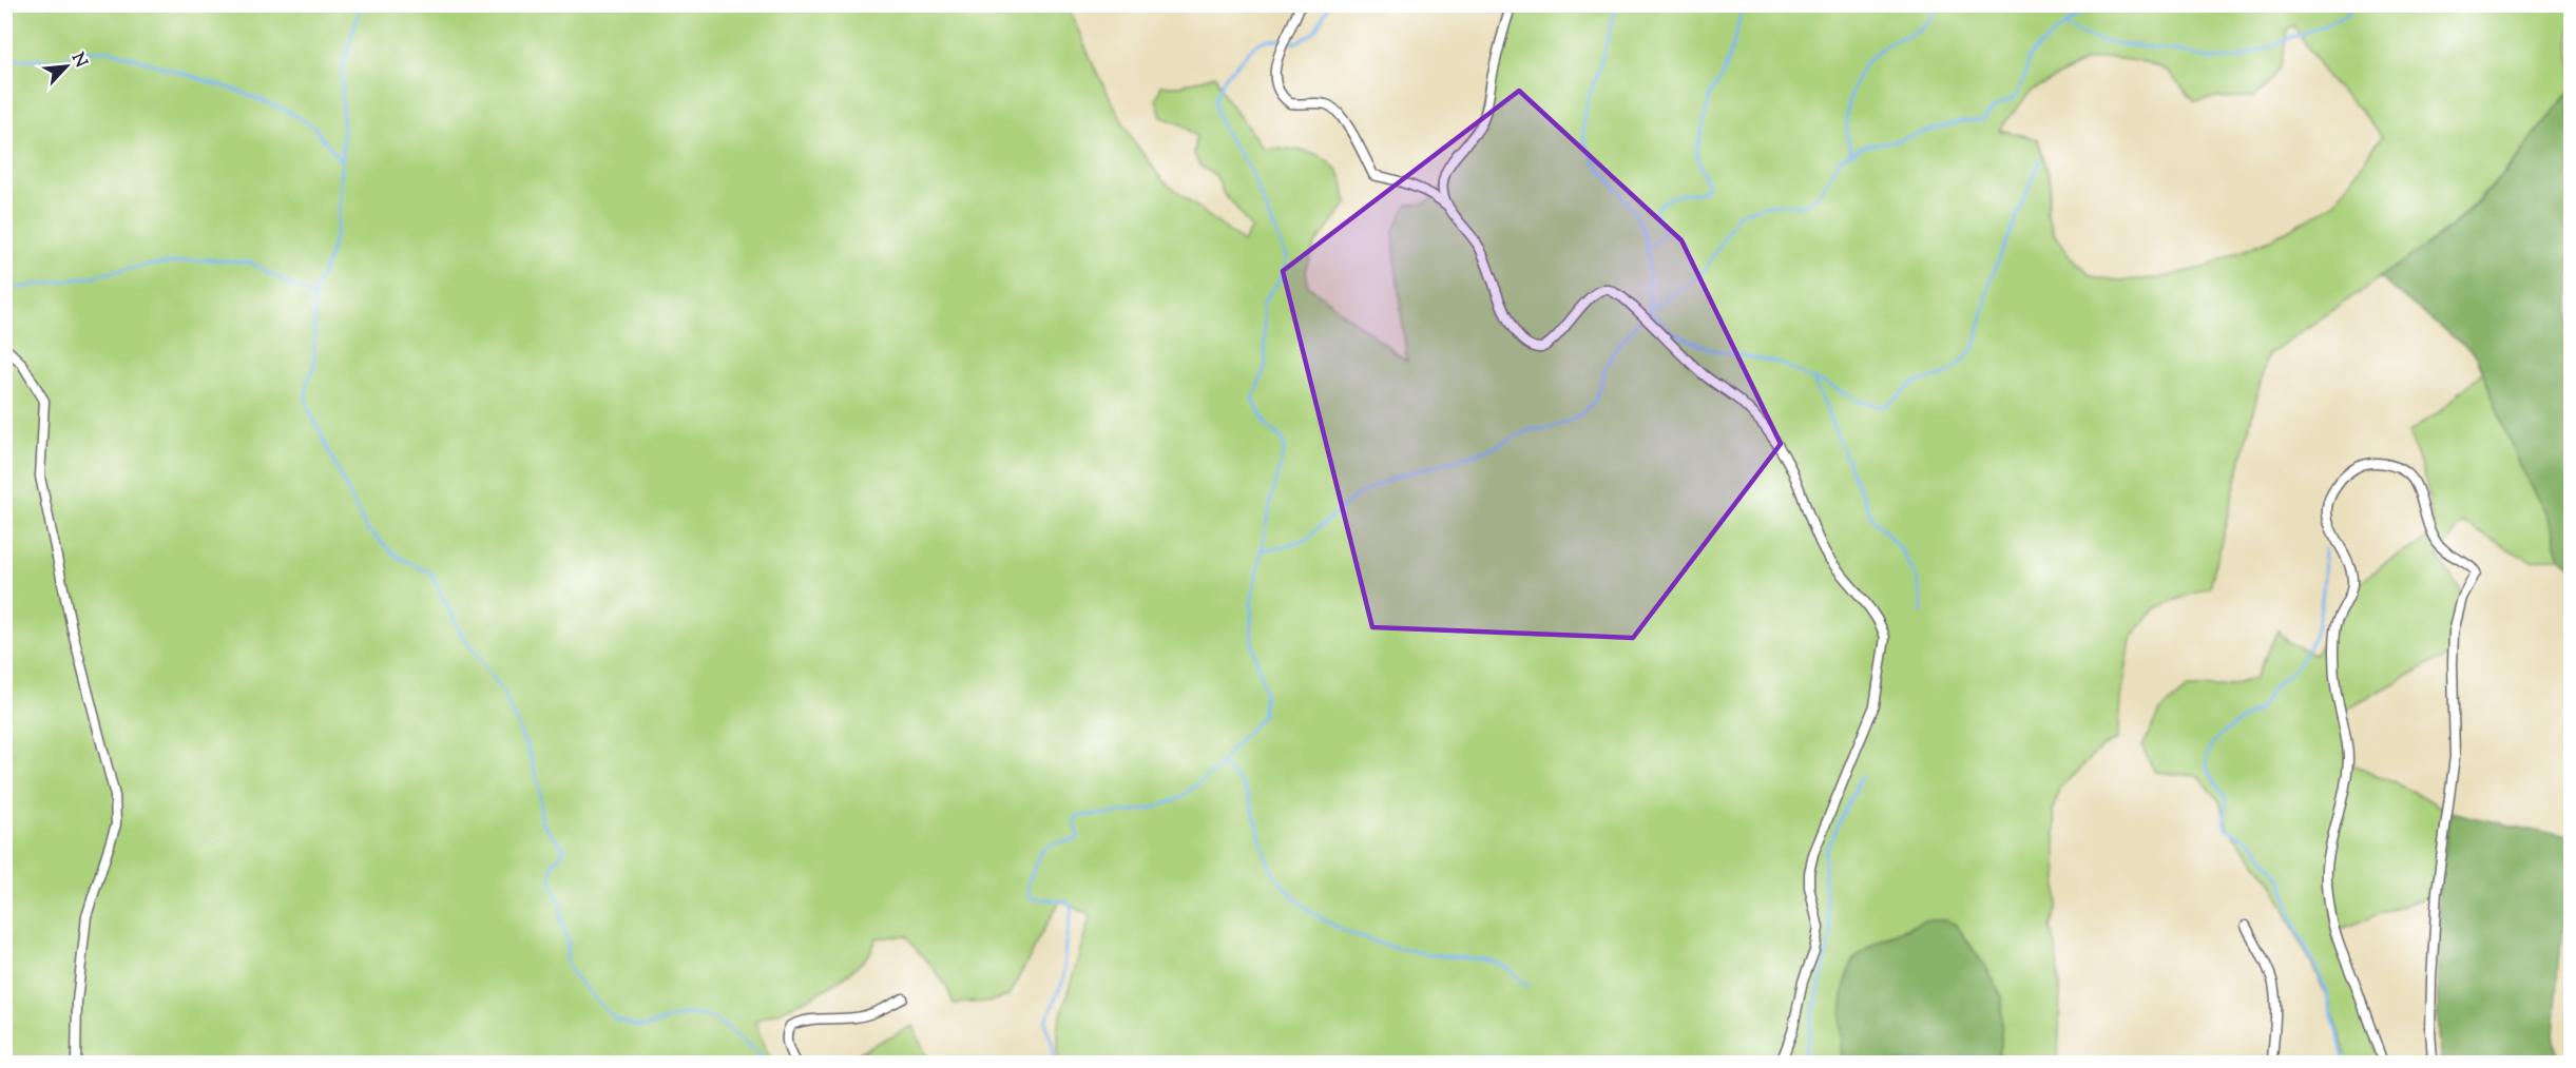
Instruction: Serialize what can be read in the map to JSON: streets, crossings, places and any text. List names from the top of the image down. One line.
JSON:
{"north":"top right"}
